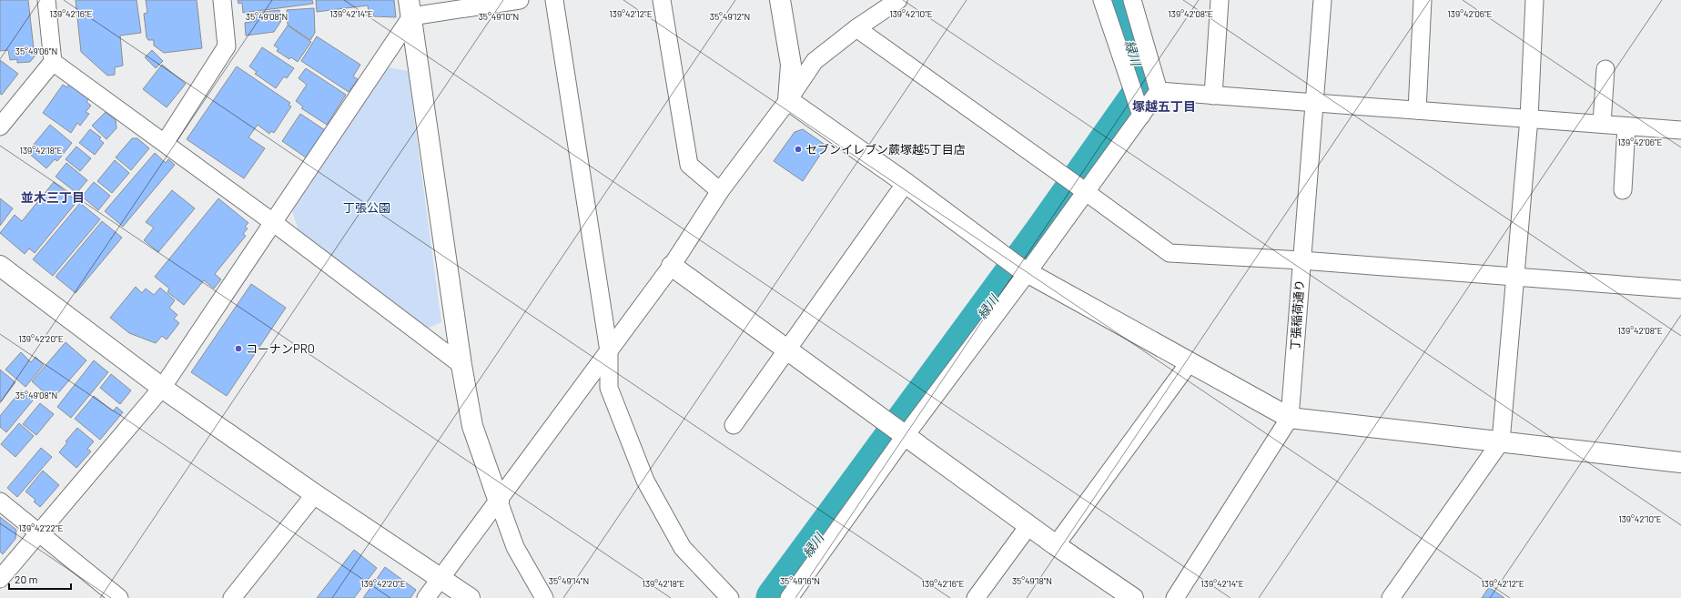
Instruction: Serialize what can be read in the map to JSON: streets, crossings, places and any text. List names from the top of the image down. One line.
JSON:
{"streets":{"street":["丁張稲荷通り"]},"districts":["塚越五丁目","並木三丁目"],"water":["緑川"],"parks":["丁張公園"],"places":["セブンイレブン蕨塚越5丁目店","コーナンPRO"],"scale_bar":"20 m","coordinates":["139°42'16\"E","139°42'14\"E","139°42'12\"E","139°42'08\"E","139°42'10\"E","139°42'06\"E","35°49'08\"N","35°49'10\"N","35°49'12\"N","35°49'06\"N","139°42'18\"E","139°42'20\"E","139°42'22\"E","35°49'14\"N","35°49'16\"N","35°49'18\"N"]}
